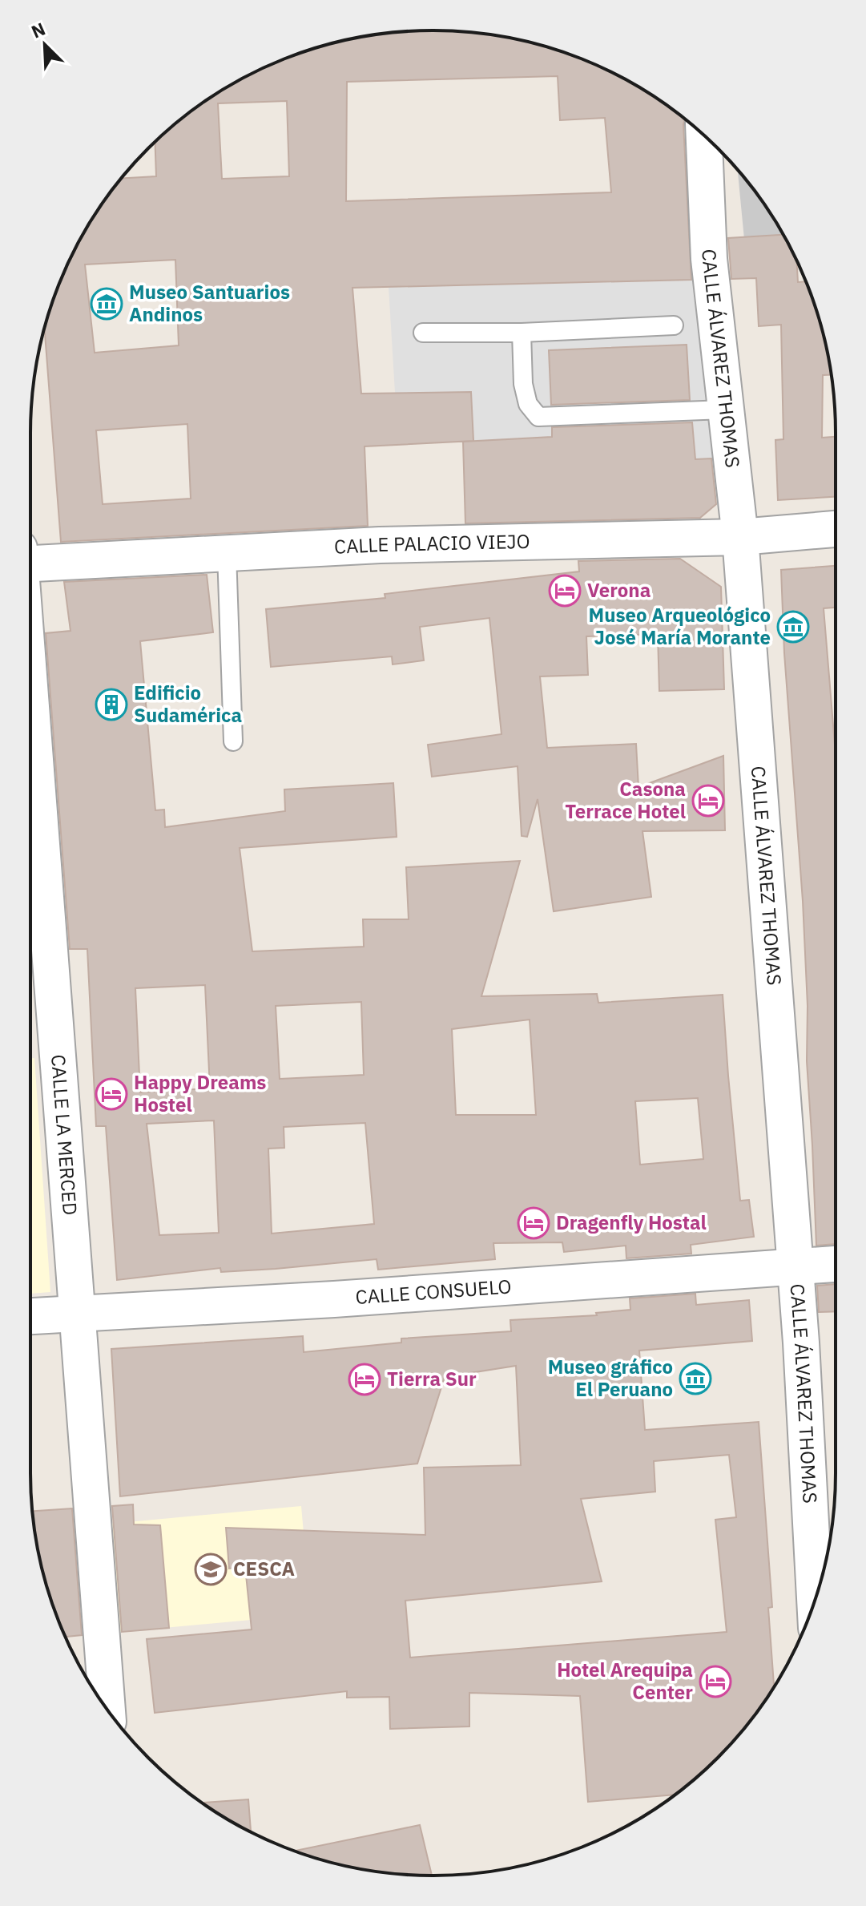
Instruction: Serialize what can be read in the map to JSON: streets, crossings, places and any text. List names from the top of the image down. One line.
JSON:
{"streets":{"street":["CALLE ÁLVAREZ THOMAS","CALLE PALACIO VIEJO","CALLE LA MERCED","CALLE CONSUELO"]},"crossings":[["CALLE ÁLVAREZ THOMAS","CALLE PALACIO VIEJO"],["CALLE ÁLVAREZ THOMAS","CALLE CONSUELO"],["CALLE LA MERCED","CALLE CONSUELO"]],"places":{"museum":["Museo Santuarios Andinos","Museo Arqueológico José María Morante","Museo gráfico El Peruano"],"hotel":["Verona","Casona Terrace Hotel","Happy Dreams Hostel","Dragenfly Hostal","Tierra Sur","Hotel Arequipa Center"],"building":["Edificio Sudamérica"],"school or university":["CESCA"]},"north":"top left"}
